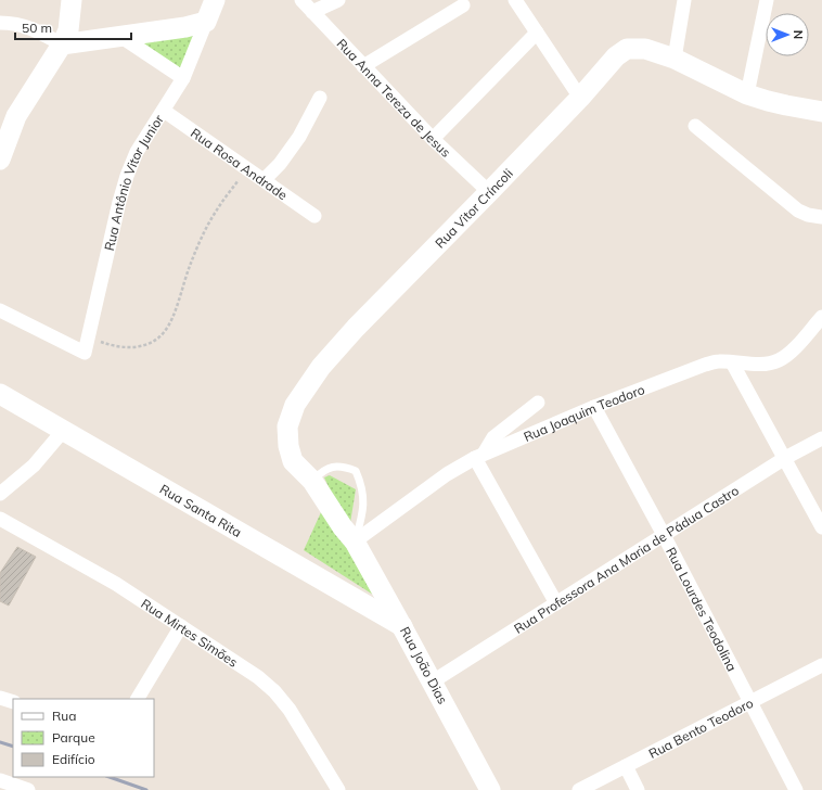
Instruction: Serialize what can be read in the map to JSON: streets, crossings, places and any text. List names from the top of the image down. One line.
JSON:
{"streets":{"street":["Rua Anna Tereza de Jesus","Rua Rosa Andrade","Rua Antônio Vitor Junior","Rua Vitor Críncoli","Rua Joaquim Teodoro","Rua Santa Rita","Rua Professora Ana Maria de Pádua Castro","Rua Lourdes Teodolina","Rua Mirtes Simões","Rua João Dias","Rua Bento Teodoro"]},"crossings":[["Rua Anna Tereza de Jesus","Rua Vitor Críncoli"],["Rua Rosa Andrade","Rua Antônio Vitor Junior"],["Rua Vitor Críncoli","Rua Joaquim Teodoro"],["Rua Vitor Críncoli","Rua João Dias"],["Rua Joaquim Teodoro","Rua Lourdes Teodolina"],["Rua Joaquim Teodoro","Rua João Dias"],["Rua Santa Rita","Rua João Dias"],["Rua Professora Ana Maria de Pádua Castro","Rua Lourdes Teodolina"],["Rua Professora Ana Maria de Pádua Castro","Rua João Dias"],["Rua Lourdes Teodolina","Rua Bento Teodoro"]],"legend":["Rua","Parque","Edifício"],"scale_bar":"50 m","north":"right"}
